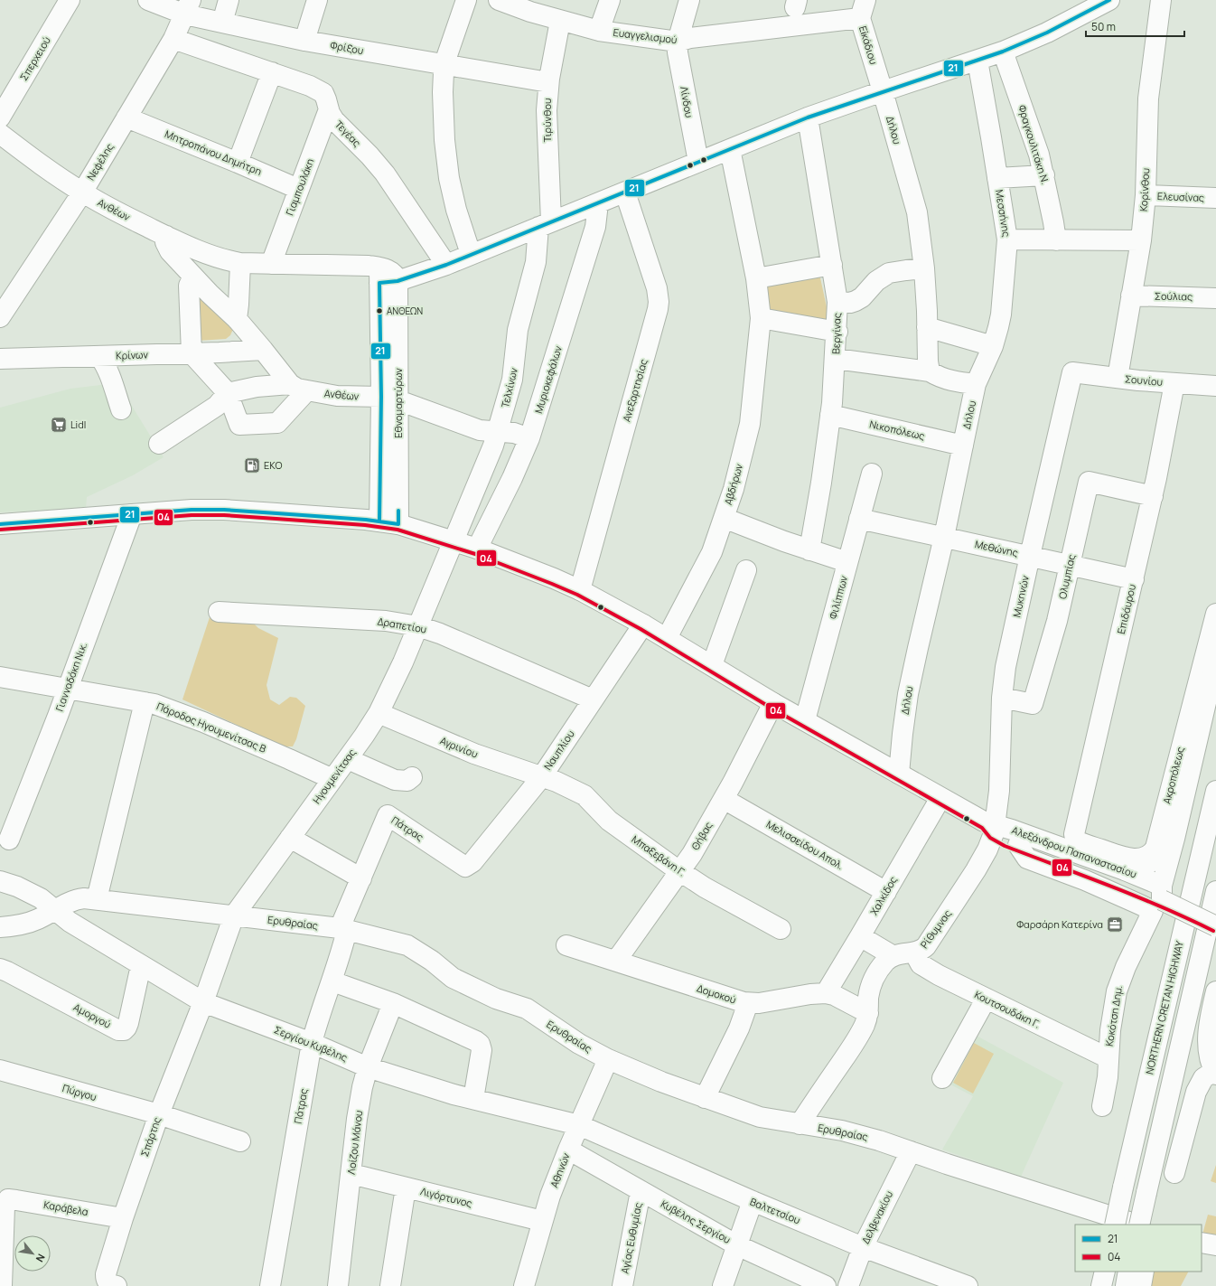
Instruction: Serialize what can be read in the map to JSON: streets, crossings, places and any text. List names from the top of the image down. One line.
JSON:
{"streets":{"main road":["Ευαγγελισμού","Εἰκάδιου","Φρίξου","Σπερχειού","Λίνδου","Τιρύνθου","Δήλου","Τεγέας","Φραγκουλιτάκη Ν.","Μητροπάνου Δημήτρη","Νεφέλης","Γιαμπουλάκη","Κορίνθου","Ελευσίνας","Ανθέων","Μεσσήνης","Σούλιας","Βεργίνας","Κρίνων","Μυριοκεφάλων","Σουνίου","Τελχίνων","Ανεξαρτησίας","Εθνομαρτύρων","Νικοπόλεως","Αβδήρων","Μεθώνης","Ολυμπίας","Μυκηνών","Φιλίππων","Επιδάυρου","Δραπετίου","Γιανναδάκη Νικ.","Πάροδος Ηγουμενίτσας Β","Αγρινίου","Ναυπλίου","Ακροπόλεως","Ηγουμενίτσας","Πάτρας","Θήβας","Μελισσείδου Απολ.","Αλεξάνδρου Παπαναστασίου","Μπαξεβάνη Γ.","Χαλκίδος","Ερυθραίας","Ρίθυμνας","Δομοκού","NORTHERN CRETAN HIGHWAY","Κουτσουδάκη Γ.","Αμοργού","Κοκότση Δημ.","Σεργίου Κυβέλης","Πύργου","Σπάρτης","Λοίζου Μάνου","Αθηνών","Λιγόρτυνος","Καράβελα","Βαλτετσίου","Δελβενακίου","Κυβέλης Σεργίου","Αγίας Ευθυμίας"]},"crossings":[["Ευαγγελισμού","Εἰκάδιου"],["Ευαγγελισμού","Λίνδου"],["Ευαγγελισμού","Τιρύνθου"],["Εἰκάδιου","Δήλου"],["Φρίξου","Τιρύνθου"],["Φρίξου","Νεφέλης"],["Τιρύνθου","Τελχίνων"],["Δήλου","Μεσσήνης"],["Δήλου","Νικοπόλεως"],["Δήλου","Μεθώνης"],["Δήλου","Αλεξάνδρου Παπαναστασίου"],["Τεγέας","Νεφέλης"],["Τεγέας","Γιαμπουλάκη"],["Μητροπάνου Δημήτρη","Νεφέλης"],["Μητροπάνου Δημήτρη","Γιαμπουλάκη"],["Νεφέλης","Ανθέων"],["Γιαμπουλάκη","Ανθέων"],["Κορίνθου","Ελευσίνας"],["Κορίνθου","Σούλιας"],["Κορίνθου","Σουνίου"],["Ανθέων","Μυριοκεφάλων"],["Ανθέων","Τελχίνων"],["Ανθέων","Εθνομαρτύρων"],["Βεργίνας","Νικοπόλεως"],["Μυριοκεφάλων","Αλεξάνδρου Παπαναστασίου"],["Σουνίου","Μυκηνών"],["Σουνίου","Επιδάυρου"],["Τελχίνων","Ηγουμενίτσας"],["Τελχίνων","Αλεξάνδρου Παπαναστασίου"],["Ανεξαρτησίας","Αλεξάνδρου Παπαναστασίου"],["Εθνομαρτύρων","Αλεξάνδρου Παπαναστασίου"],["Αβδήρων","Αλεξάνδρου Παπαναστασίου"],["Μεθώνης","Ολυμπίας"],["Μεθώνης","Μυκηνών"],["Μεθώνης","Φιλίππων"],["Μεθώνης","Επιδάυρου"],["Ολυμπίας","Μυκηνών"],["Ολυμπίας","Επιδάυρου"],["Μυκηνών","Αλεξάνδρου Παπαναστασίου"],["Μυκηνών","Ρίθυμνας"],["Φιλίππων","Αλεξάνδρου Παπαναστασίου"],["Επιδάυρου","Ακροπόλεως"],["Δραπετίου","Ναυπλίου"],["Δραπετίου","Ηγουμενίτσας"],["Γιανναδάκη Νικ.","Πάροδος Ηγουμενίτσας Β"],["Γιανναδάκη Νικ.","Αλεξάνδρου Παπαναστασίου"],["Πάροδος Ηγουμενίτσας Β","Ηγουμενίτσας"],["Αγρινίου","Ναυπλίου"],["Αγρινίου","Ηγουμενίτσας"],["Αγρινίου","Μπαξεβάνη Γ."],["Ναυπλίου","Πάτρας"],["Ναυπλίου","Αλεξάνδρου Παπαναστασίου"],["Ναυπλίου","Μπαξεβάνη Γ."],["Ηγουμενίτσας","Αλεξάνδρου Παπαναστασίου"],["Ηγουμενίτσας","Ερυθραίας"],["Ηγουμενίτσας","Σεργίου Κυβέλης"],["Ηγουμενίτσας","Σπάρτης"],["Πάτρας","Ερυθραίας"],["Πάτρας","Σεργίου Κυβέλης"],["Θήβας","Μελισσείδου Απολ."],["Θήβας","Αλεξάνδρου Παπαναστασίου"],["Θήβας","Μπαξεβάνη Γ."],["Θήβας","Δομοκού"],["Μελισσείδου Απολ.","Χαλκίδος"],["Αλεξάνδρου Παπαναστασίου","Χαλκίδος"],["Αλεξάνδρου Παπαναστασίου","Ρίθυμνας"],["Αλεξάνδρου Παπαναστασίου","Κοκότση Δημ."],["Χαλκίδος","Δομοκού"],["Ερυθραίας","Σεργίου Κυβέλης"],["Ερυθραίας","Αθηνών"],["Ερυθραίας","Δελβενακίου"],["Ρίθυμνας","Κουτσουδάκη Γ."],["Κουτσουδάκη Γ.","Κοκότση Δημ."],["Αμοργού","Σεργίου Κυβέλης"],["Σεργίου Κυβέλης","Σπάρτης"],["Σεργίου Κυβέλης","Λοίζου Μάνου"],["Σεργίου Κυβέλης","Αθηνών"],["Σεργίου Κυβέλης","Βαλτετσίου"],["Πύργου","Σπάρτης"],["Σπάρτης","Καράβελα"],["Λοίζου Μάνου","Λιγόρτυνος"],["Αθηνών","Λιγόρτυνος"],["Αθηνών","Βαλτετσίου"],["Αθηνών","Κυβέλης Σεργίου"],["Βαλτετσίου","Δελβενακίου"],["Κυβέλης Σεργίου","Αγίας Ευθυμίας"]],"places":{"other":["ΑΝΘΕΩΝ"],"supermarket":["Lidl"],"fuel station":["EKO"],"office":["Φαρσάρη Κατερίνα"]},"lines":["transit line 21","transit line 04"],"legend":["21","04"],"scale_bar":"50 m","north":"bottom right"}
